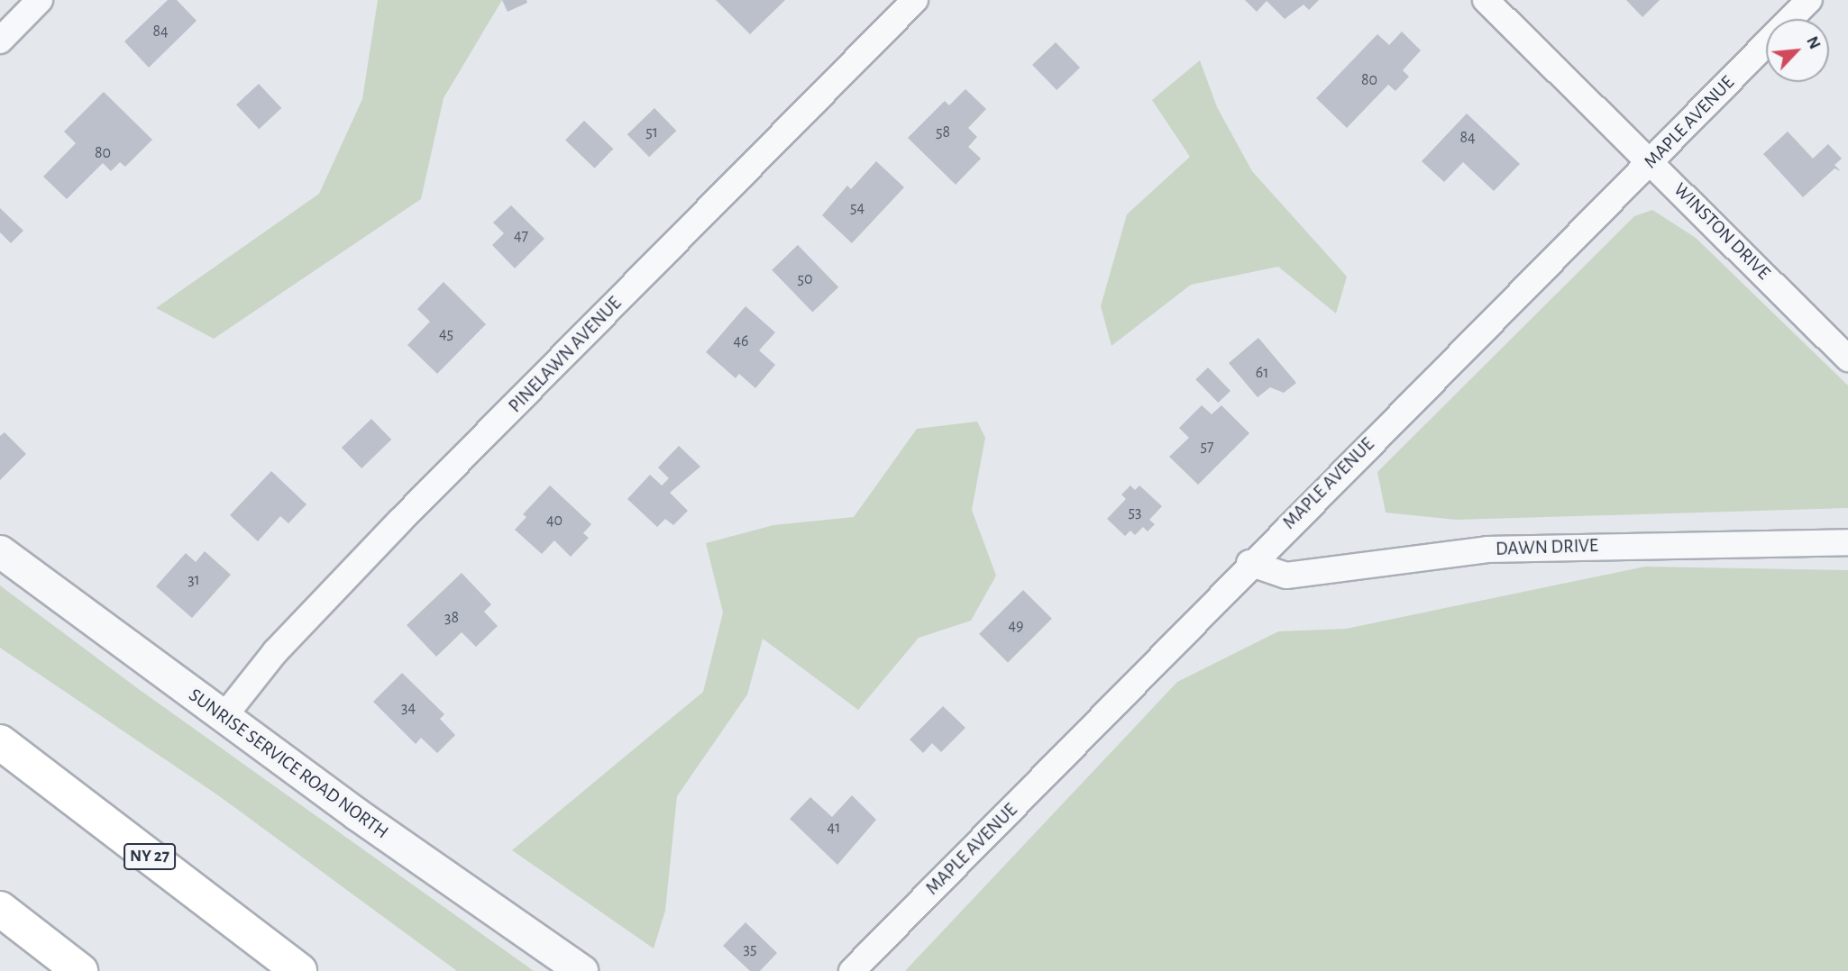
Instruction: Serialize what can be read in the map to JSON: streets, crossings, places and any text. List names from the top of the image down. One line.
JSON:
{"streets":{"highway":["NY 27"],"street":["MAPLE AVENUE","WINSTON DRIVE","PINELAWN AVENUE","DAWN DRIVE","SUNRISE SERVICE ROAD NORTH"]},"crossings":[["MAPLE AVENUE","WINSTON DRIVE"],["MAPLE AVENUE","DAWN DRIVE"],["PINELAWN AVENUE","SUNRISE SERVICE ROAD NORTH"]],"house_numbers":["84","80","51","58","84","80","54","47","50","45","46","61","57","53","40","31","38","49","34","41","35"],"north":"top right"}
